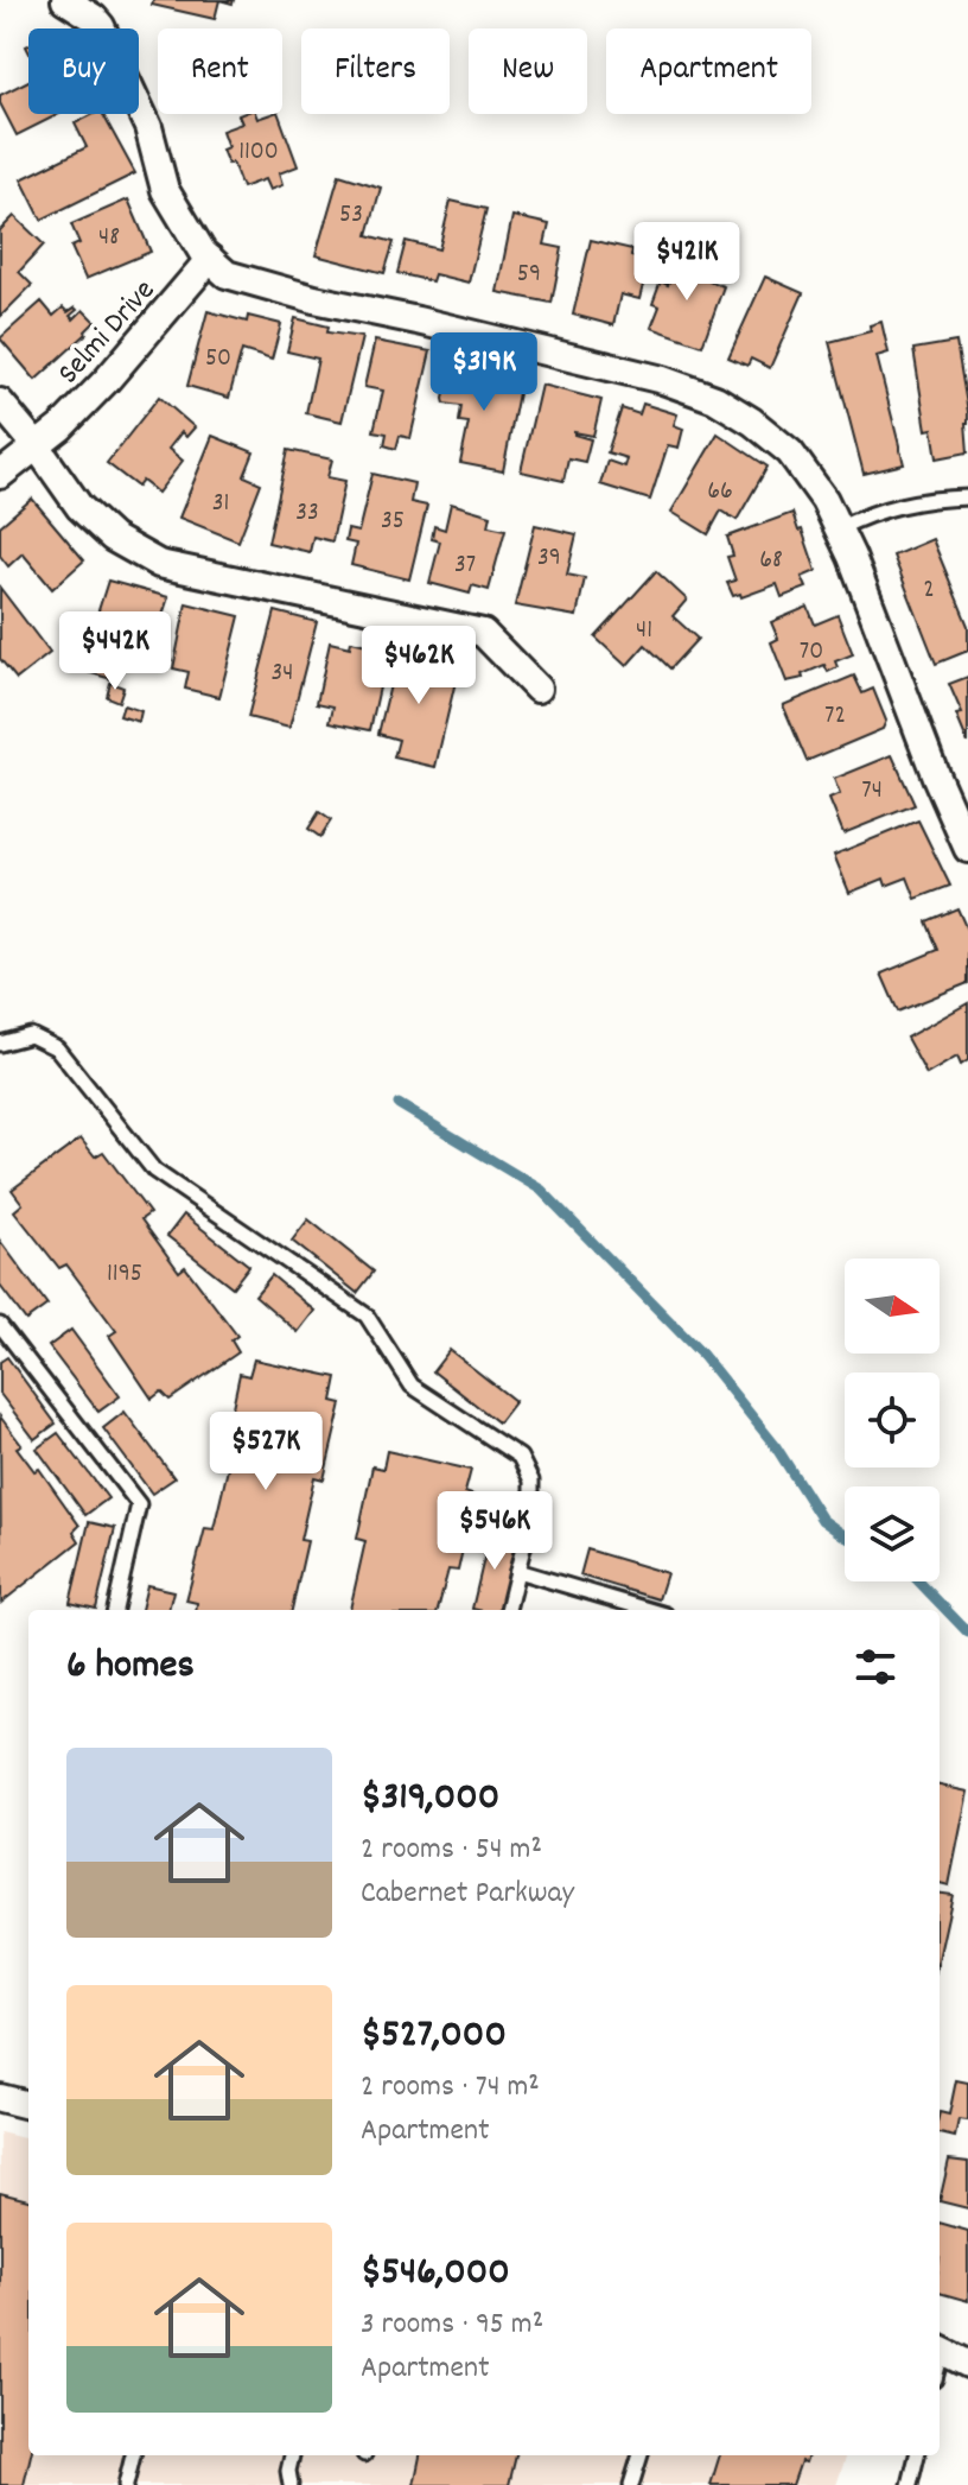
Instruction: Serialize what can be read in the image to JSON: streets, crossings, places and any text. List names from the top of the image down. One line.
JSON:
{"streets":{"street":["Selmi Drive"]},"house_numbers":["1100","53","48","59","50","66","31","33","35","39","68","37","2","41","70","34","72","74","1195"],"north":"right","page":{"chip":["Buy","Rent","Filters","New","Apartment"],"price":["$421K","$319K","$442K","$462K","$527K","$546K"],"heading":"6 homes","list":[{"name":"$319,000","note":"2 rooms · 54 m² · Cabernet Parkway"},{"name":"$527,000","note":"2 rooms · 74 m² · Apartment"},{"name":"$546,000","note":"3 rooms · 95 m² · Apartment"}]}}
